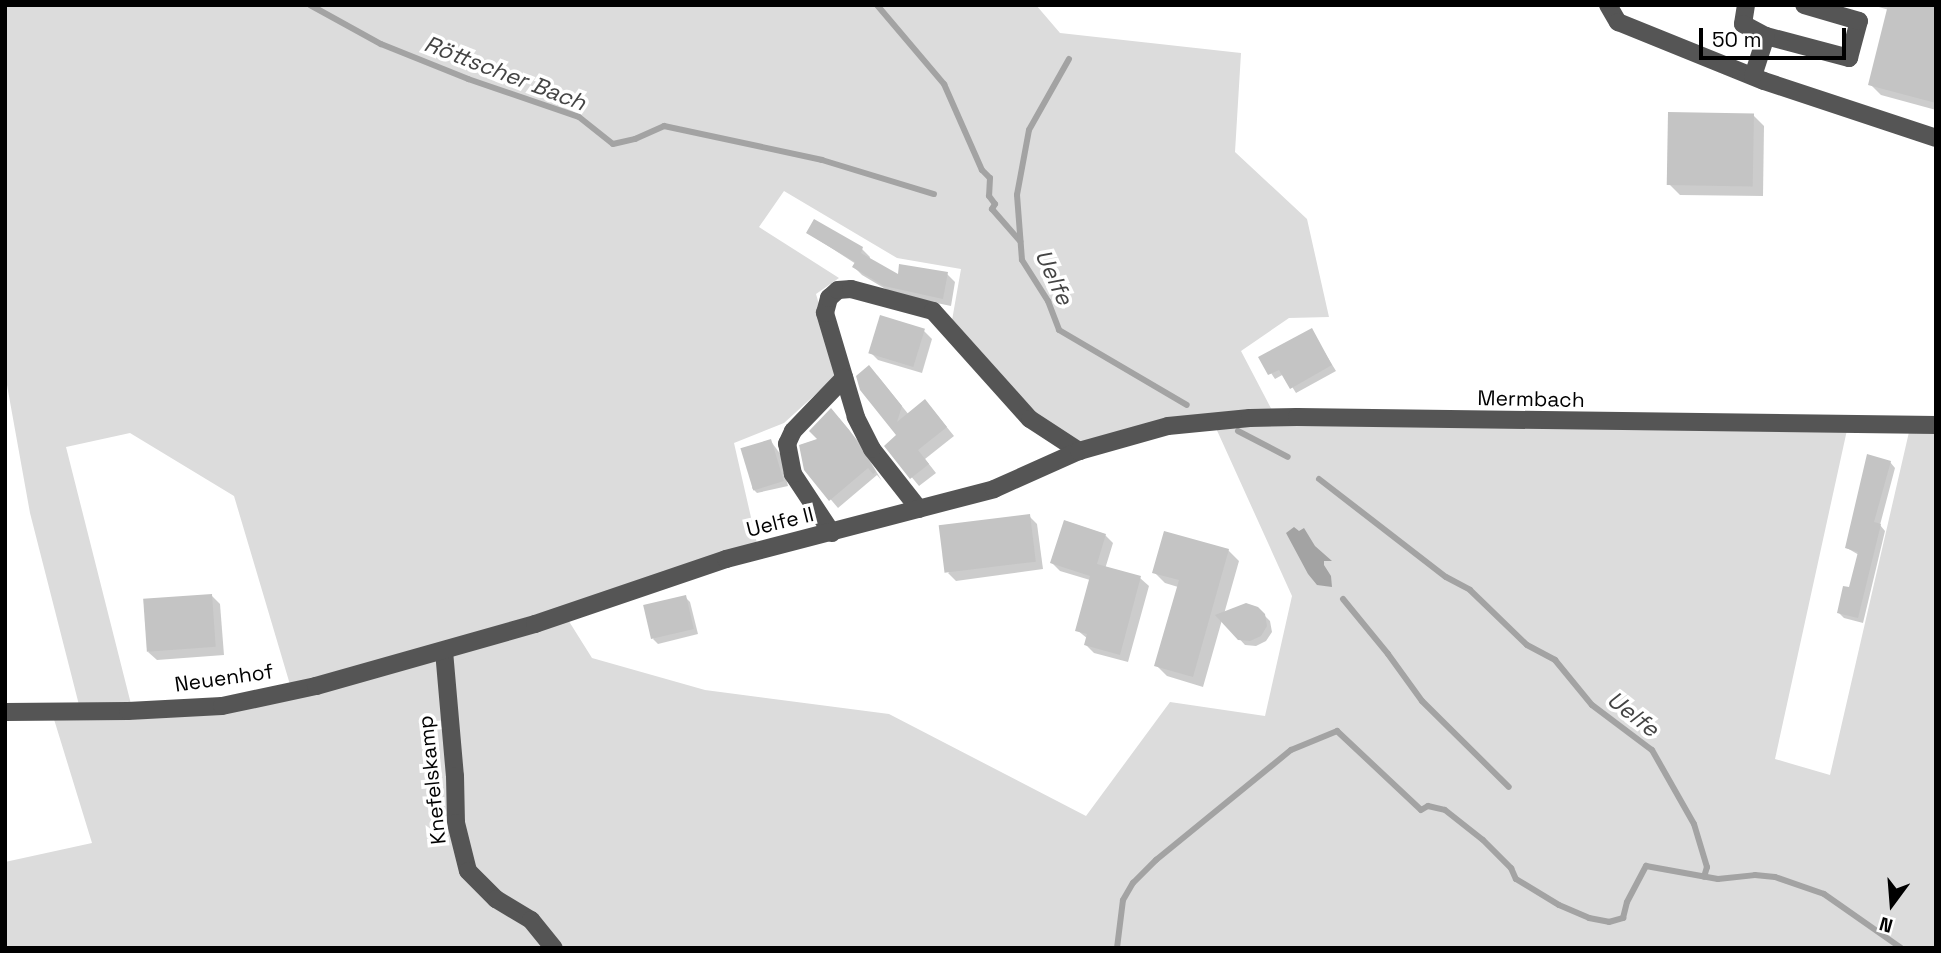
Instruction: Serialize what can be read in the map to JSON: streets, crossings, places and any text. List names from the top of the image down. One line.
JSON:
{"streets":{"street":["Mermbach","Uelfe II","Neuenhof","Knefelskamp"]},"crossings":[["Mermbach","Uelfe II"],["Uelfe II","Neuenhof"],["Uelfe II","Knefelskamp"],["Neuenhof","Knefelskamp"]],"water":["Röttscher Bach","Uelfe"],"scale_bar":"50 m","north":"bottom"}
